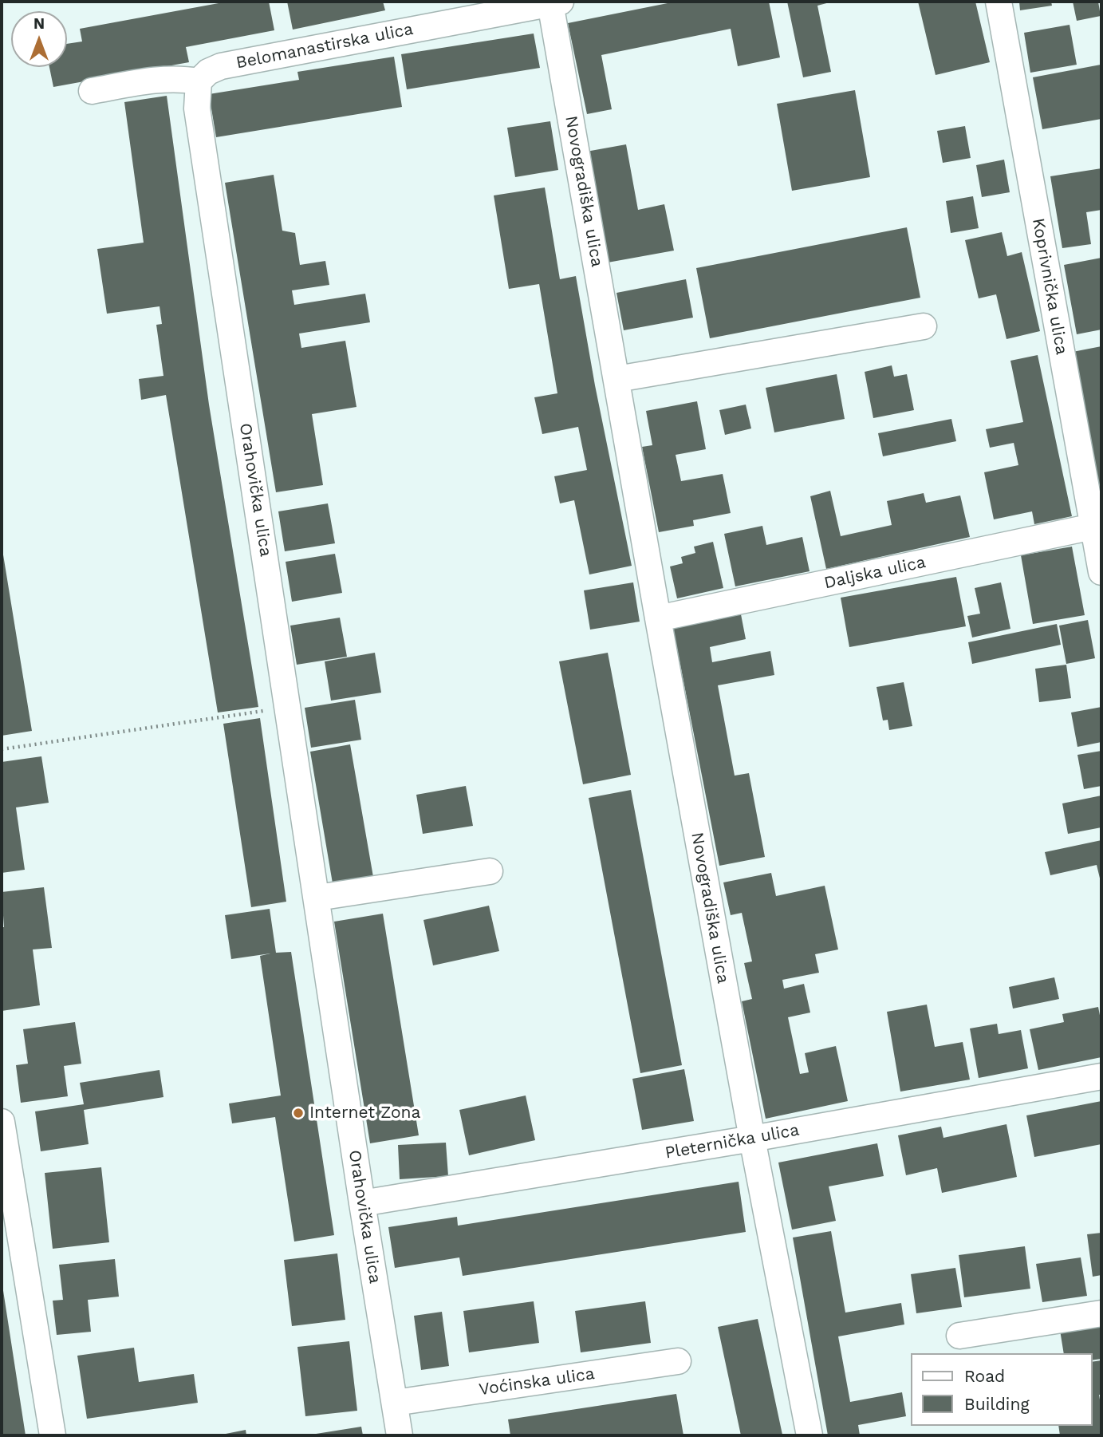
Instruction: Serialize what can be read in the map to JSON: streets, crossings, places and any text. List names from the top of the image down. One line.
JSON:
{"streets":{"street":["Belomanastirska ulica","Novogradiška ulica","Koprivnička ulica","Orahovička ulica","Daljska ulica","Pleternička ulica","Voćinska ulica"]},"crossings":[["Belomanastirska ulica","Novogradiška ulica"],["Belomanastirska ulica","Orahovička ulica"],["Novogradiška ulica","Daljska ulica"],["Novogradiška ulica","Pleternička ulica"],["Koprivnička ulica","Daljska ulica"],["Orahovička ulica","Pleternička ulica"],["Orahovička ulica","Voćinska ulica"]],"places":["Internet Zona"],"legend":["Road","Building"],"north":"top"}
